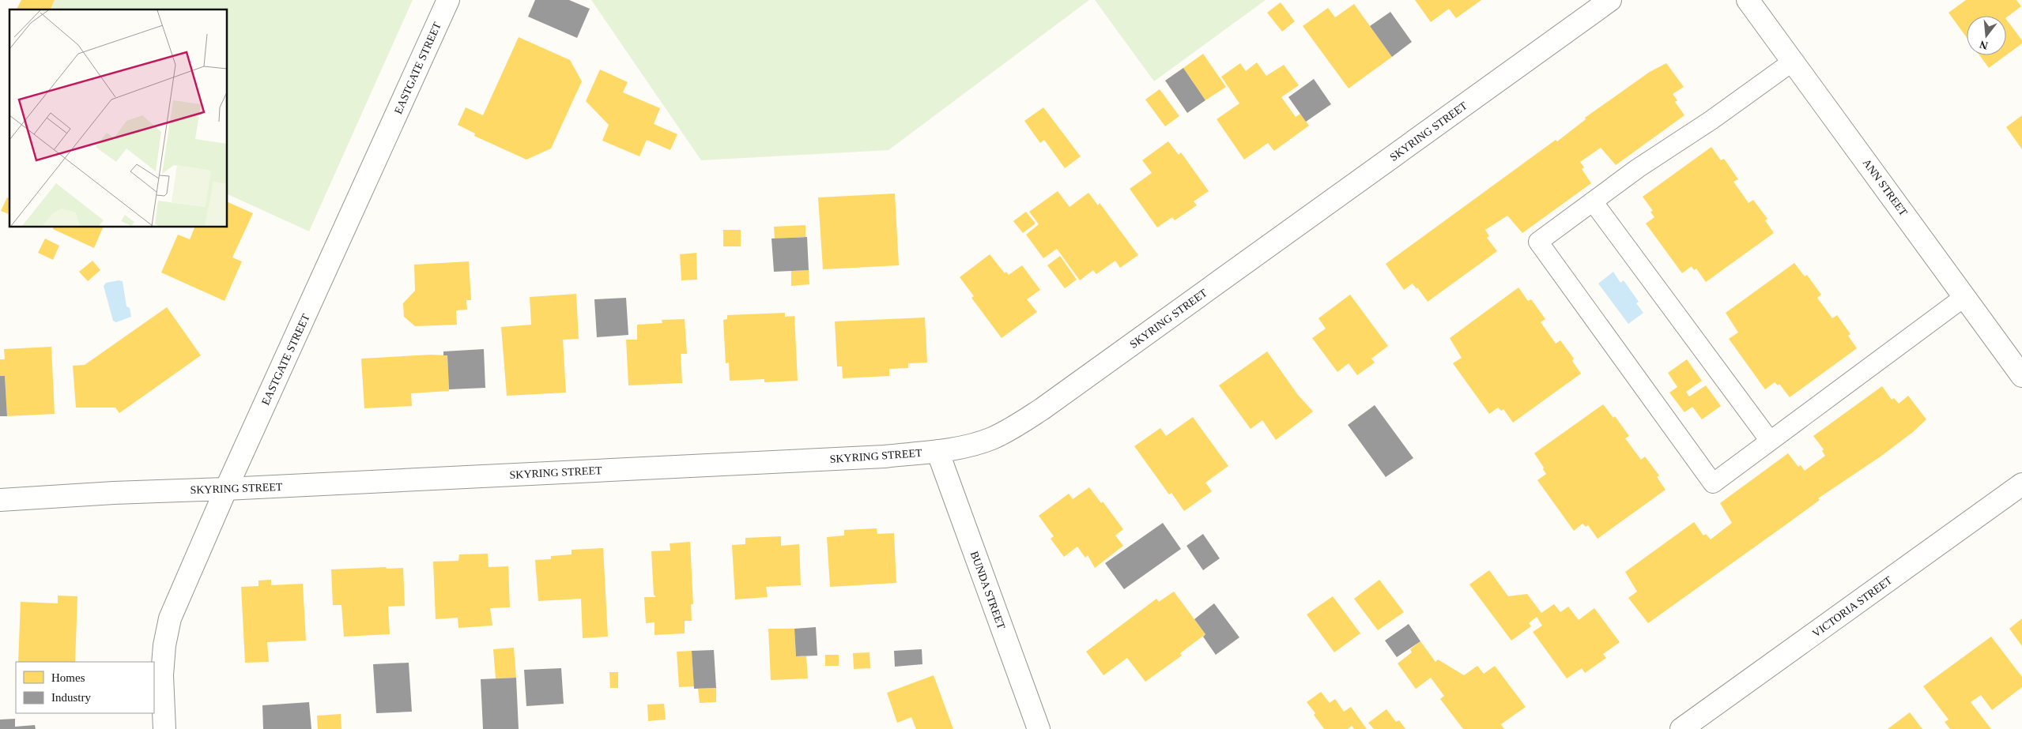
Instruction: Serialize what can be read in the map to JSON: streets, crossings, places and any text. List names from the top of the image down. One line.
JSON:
{"streets":{"street":["EASTGATE STREET","SKYRING STREET","ANN STREET","BUNDA STREET","VICTORIA STREET"]},"crossings":[["EASTGATE STREET","SKYRING STREET"],["SKYRING STREET","BUNDA STREET"]],"legend":["Homes","Industry"],"north":"bottom"}
